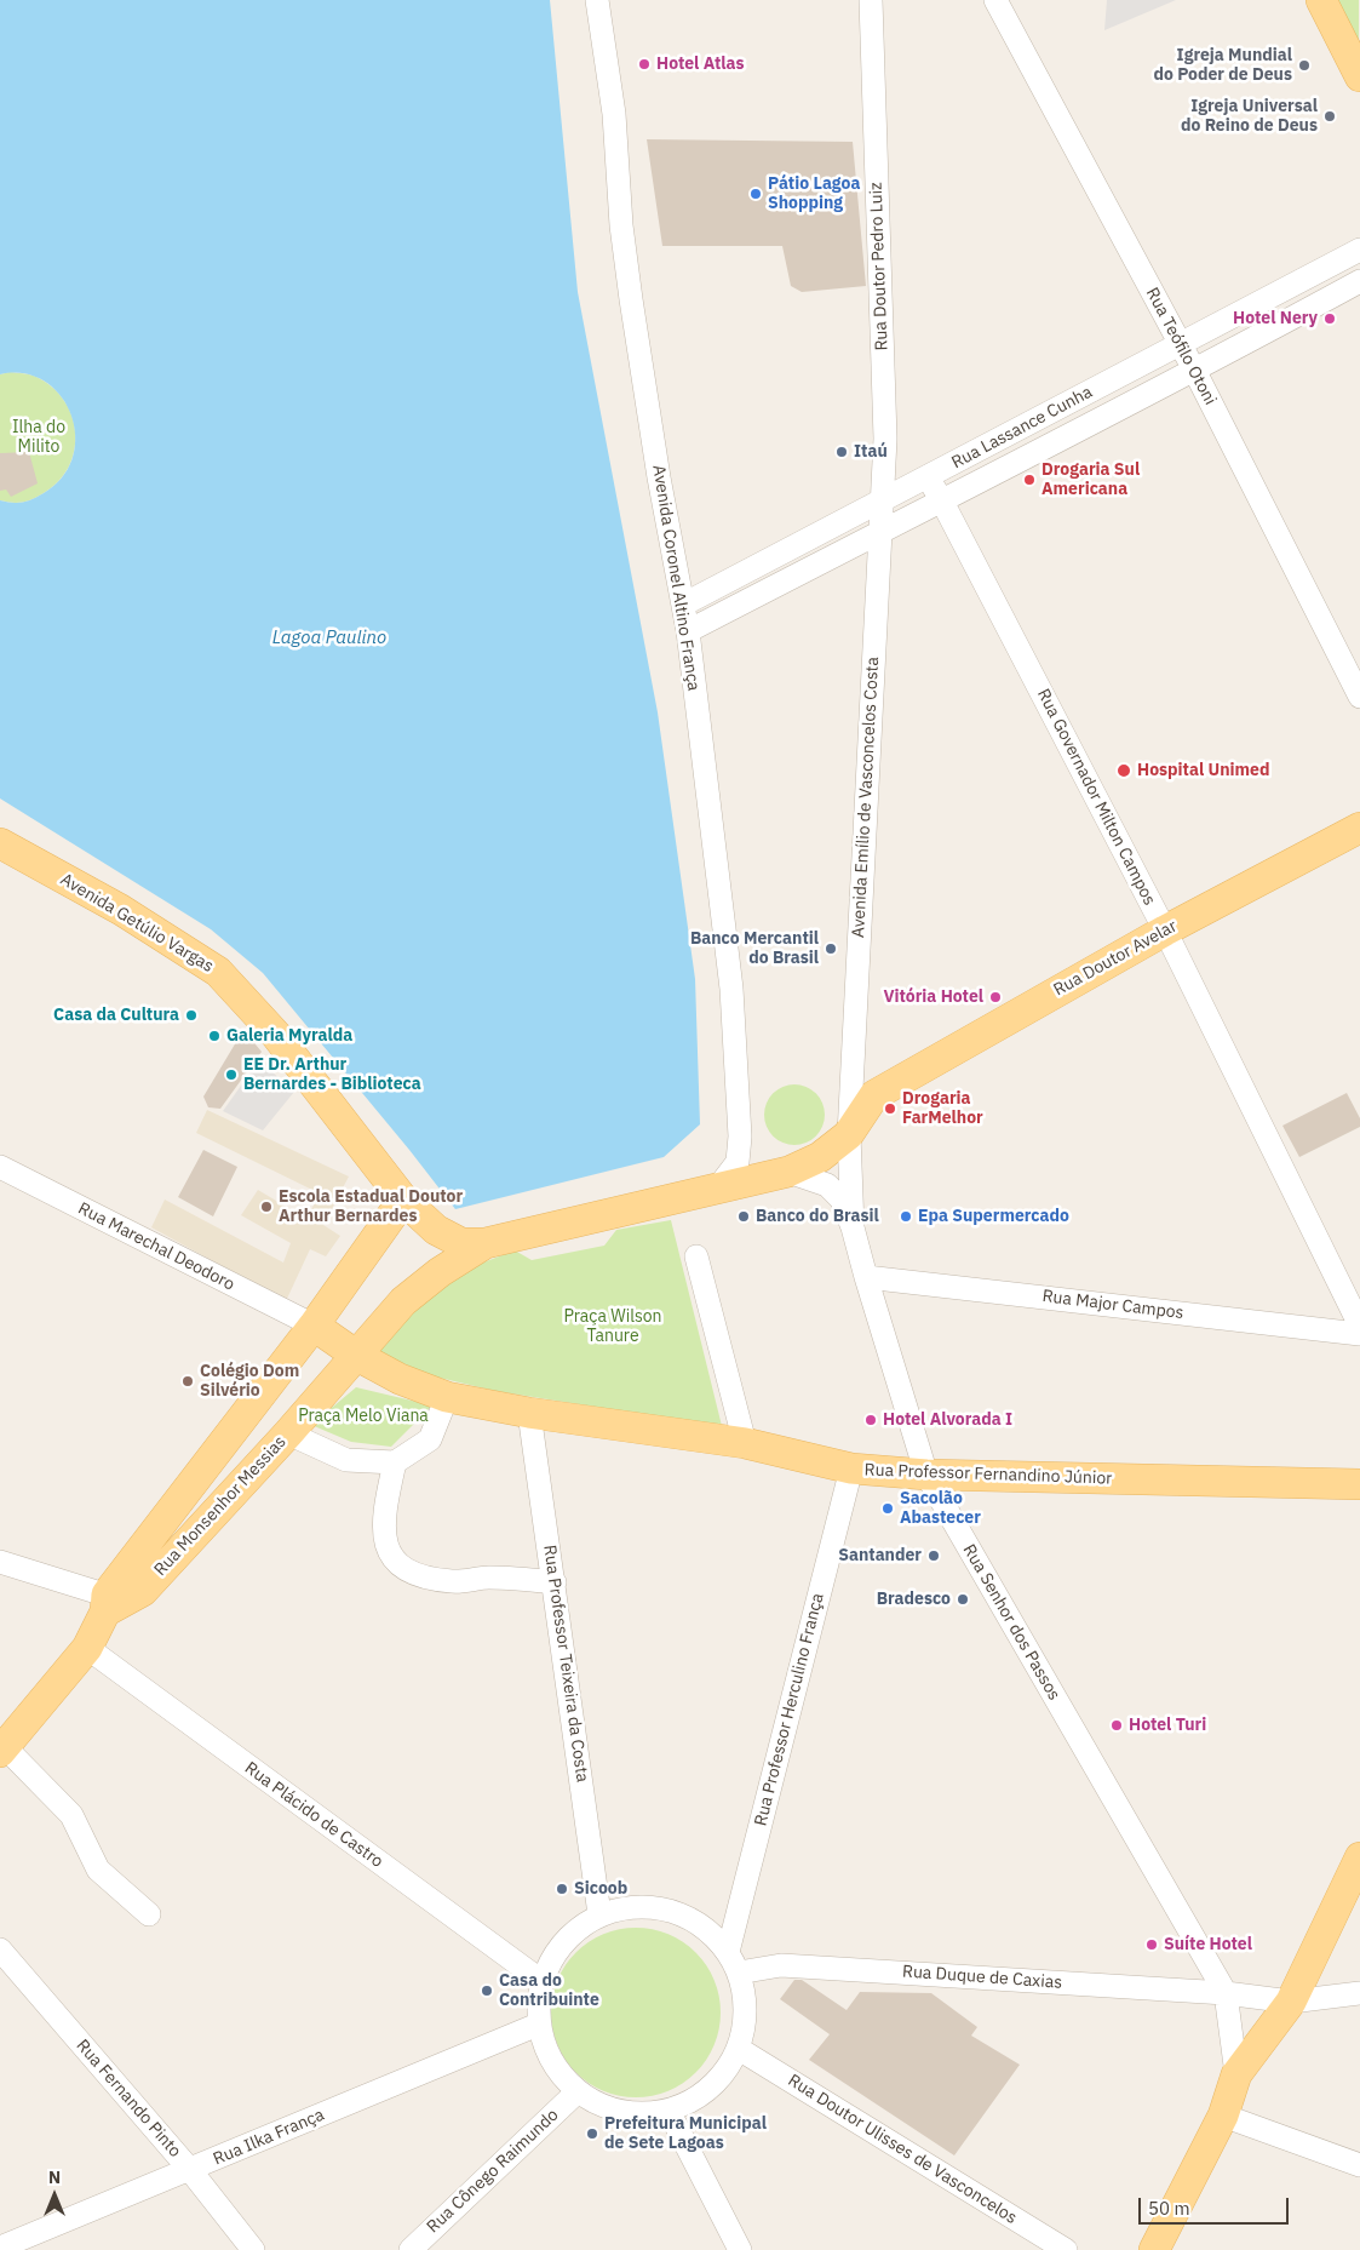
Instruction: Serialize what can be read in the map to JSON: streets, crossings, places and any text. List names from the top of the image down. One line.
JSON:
{"streets":{"main road":["Avenida Getúlio Vargas","Rua Doutor Avelar","Rua Professor Fernandino Júnior","Rua Monsenhor Messias"],"street":["Rua Doutor Pedro Luiz","Rua Teófilo Otoni","Rua Lassance Cunha","Avenida Coronel Altino França","Avenida Emílio de Vasconcelos Costa","Rua Governador Milton Campos","Rua Marechal Deodoro","Rua Major Campos","Rua Senhor dos Passos","Rua Professor Teixeira da Costa","Rua Professor Herculino França","Rua Plácido de Castro","Rua Duque de Caxias","Rua Fernando Pinto","Rua Ilka França","Rua Doutor Ulisses de Vasconcelos","Rua Cônego Raimundo"]},"crossings":[["Rua Doutor Pedro Luiz","Rua Lassance Cunha"],["Rua Doutor Pedro Luiz","Avenida Emílio de Vasconcelos Costa"],["Rua Teófilo Otoni","Rua Lassance Cunha"],["Rua Lassance Cunha","Avenida Coronel Altino França"],["Rua Lassance Cunha","Avenida Emílio de Vasconcelos Costa"],["Rua Lassance Cunha","Rua Governador Milton Campos"],["Avenida Emílio de Vasconcelos Costa","Rua Doutor Avelar"],["Avenida Emílio de Vasconcelos Costa","Rua Senhor dos Passos"],["Rua Governador Milton Campos","Rua Doutor Avelar"],["Avenida Getúlio Vargas","Rua Monsenhor Messias"],["Rua Doutor Avelar","Rua Senhor dos Passos"],["Rua Marechal Deodoro","Rua Professor Fernandino Júnior"],["Rua Marechal Deodoro","Rua Monsenhor Messias"],["Rua Major Campos","Rua Senhor dos Passos"],["Rua Professor Fernandino Júnior","Rua Monsenhor Messias"],["Rua Professor Fernandino Júnior","Rua Senhor dos Passos"],["Rua Professor Fernandino Júnior","Rua Professor Teixeira da Costa"],["Rua Professor Fernandino Júnior","Rua Professor Herculino França"],["Rua Monsenhor Messias","Rua Plácido de Castro"],["Rua Senhor dos Passos","Rua Duque de Caxias"],["Rua Professor Teixeira da Costa","Rua Professor Herculino França"],["Rua Professor Teixeira da Costa","Rua Plácido de Castro"],["Rua Professor Teixeira da Costa","Rua Duque de Caxias"],["Rua Professor Teixeira da Costa","Rua Ilka França"],["Rua Professor Teixeira da Costa","Rua Doutor Ulisses de Vasconcelos"],["Rua Professor Teixeira da Costa","Rua Cônego Raimundo"],["Rua Professor Herculino França","Rua Plácido de Castro"],["Rua Professor Herculino França","Rua Duque de Caxias"],["Rua Professor Herculino França","Rua Ilka França"],["Rua Professor Herculino França","Rua Doutor Ulisses de Vasconcelos"],["Rua Professor Herculino França","Rua Cônego Raimundo"],["Rua Plácido de Castro","Rua Duque de Caxias"],["Rua Plácido de Castro","Rua Ilka França"],["Rua Plácido de Castro","Rua Doutor Ulisses de Vasconcelos"],["Rua Plácido de Castro","Rua Cônego Raimundo"],["Rua Duque de Caxias","Rua Ilka França"],["Rua Duque de Caxias","Rua Doutor Ulisses de Vasconcelos"],["Rua Duque de Caxias","Rua Cônego Raimundo"],["Rua Fernando Pinto","Rua Ilka França"],["Rua Ilka França","Rua Doutor Ulisses de Vasconcelos"],["Rua Ilka França","Rua Cônego Raimundo"],["Rua Doutor Ulisses de Vasconcelos","Rua Cônego Raimundo"]],"water":["Lagoa Paulino"],"parks":["Ilha do Milito","Praça Wilson Tanure","Praça Melo Viana"],"places":["Hotel Atlas","Igreja Mundial do Poder de Deus","Igreja Universal do Reino de Deus","Pátio Lagoa Shopping","Hotel Nery","Itaú","Drogaria Sul Americana","Hospital Unimed","Banco Mercantil do Brasil","Vitória Hotel","Casa da Cultura","Galeria Myralda","EE Dr. Arthur Bernardes - Biblioteca","Drogaria FarMelhor","Escola Estadual Doutor Arthur Bernardes","Banco do Brasil","Epa Supermercado","Colégio Dom Silvério","Hotel Alvorada I","Sacolão Abastecer","Santander","Bradesco","Hotel Turi","Sicoob","Suíte Hotel","Casa do Contribuinte","Prefeitura Municipal de Sete Lagoas"],"scale_bar":"50 m","north":"top"}
